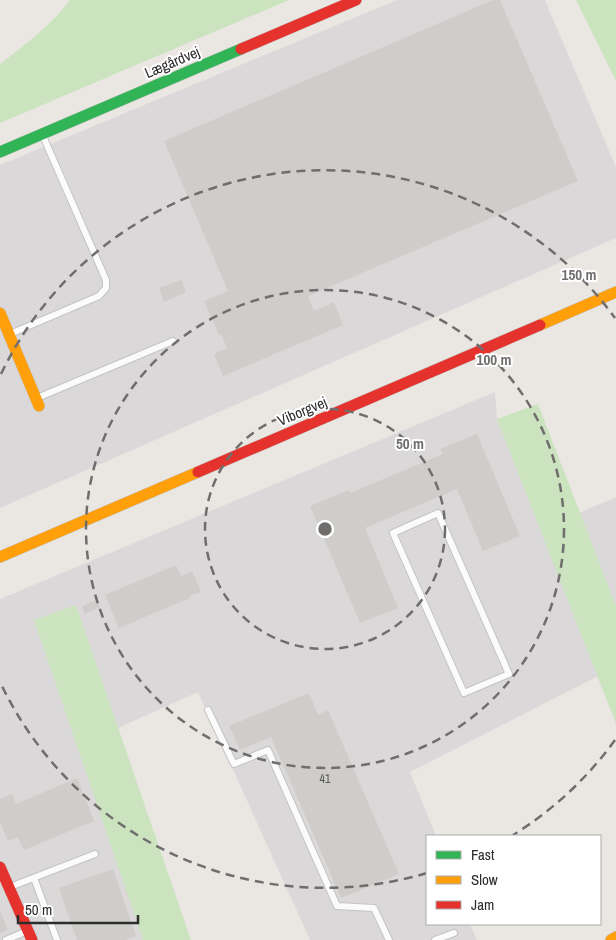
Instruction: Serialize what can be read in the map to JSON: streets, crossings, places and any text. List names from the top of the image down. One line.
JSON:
{"streets":{"main road":["Lægårdvej","Viborgvej"]},"house_numbers":["41"],"legend":["Fast","Slow","Jam"],"scale_bar":"50 m","rings":["150 m","100 m","50 m"]}
